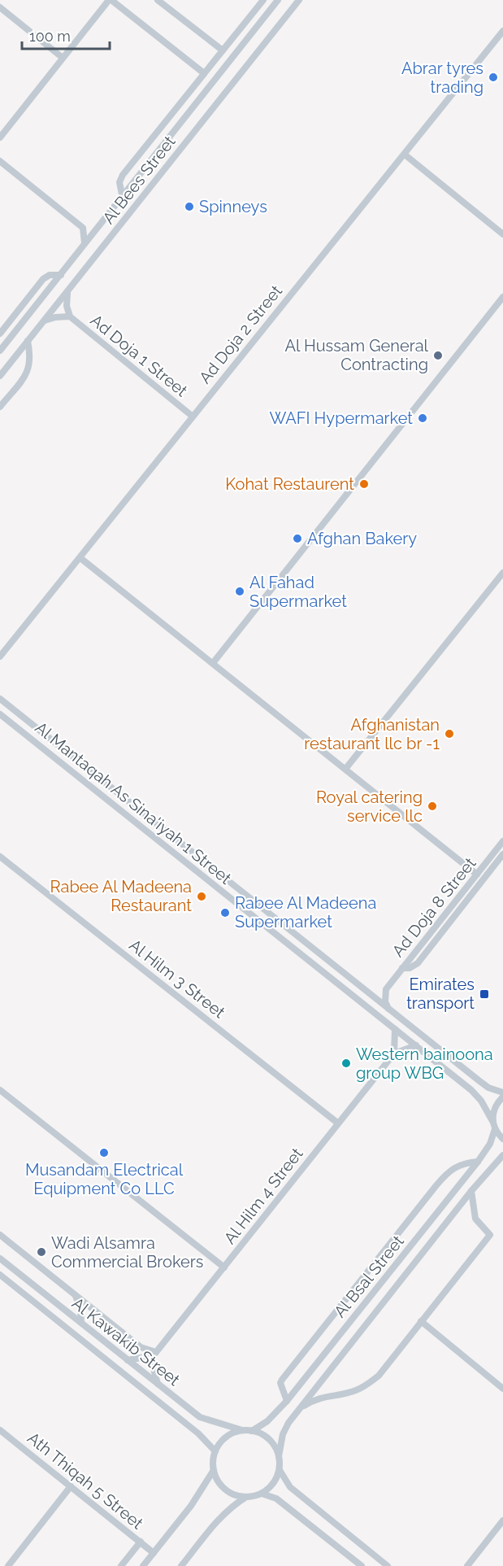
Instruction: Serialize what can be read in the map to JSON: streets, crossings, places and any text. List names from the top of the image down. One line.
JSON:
{"streets":{"street":["Al Bees Street","Ad Doja 2 Street","Ad Doja 1 Street","Al Mantaqah As Sina'iyah 1 Street","Ad Doja 8 Street","Al Hilm 3 Street","Al Hilm 4 Street","Al Bsal Street","Al Kawakib Street","Ath Thiqah 5 Street"]},"crossings":[["Al Bees Street","Ad Doja 1 Street"],["Ad Doja 2 Street","Ad Doja 1 Street"],["Al Mantaqah As Sina'iyah 1 Street","Al Bsal Street"],["Al Hilm 3 Street","Al Hilm 4 Street"],["Al Bsal Street","Al Kawakib Street"]],"places":{"other":["Abrar tyres trading","Spinneys","Al Hussam General Contracting","WAFI Hypermarket","Kohat Restaurent","Afghan Bakery","Al Fahad Supermarket","Afghanistan restaurant llc br -1","Royal catering service llc","Rabee Al Madeena Restaurant","Rabee Al Madeena Supermarket","Western bainoona group WBG","Musandam Electrical Equipment Co LLC","Wadi Alsamra Commercial Brokers"],"transit":["Emirates transport"]},"scale_bar":"100 m"}
